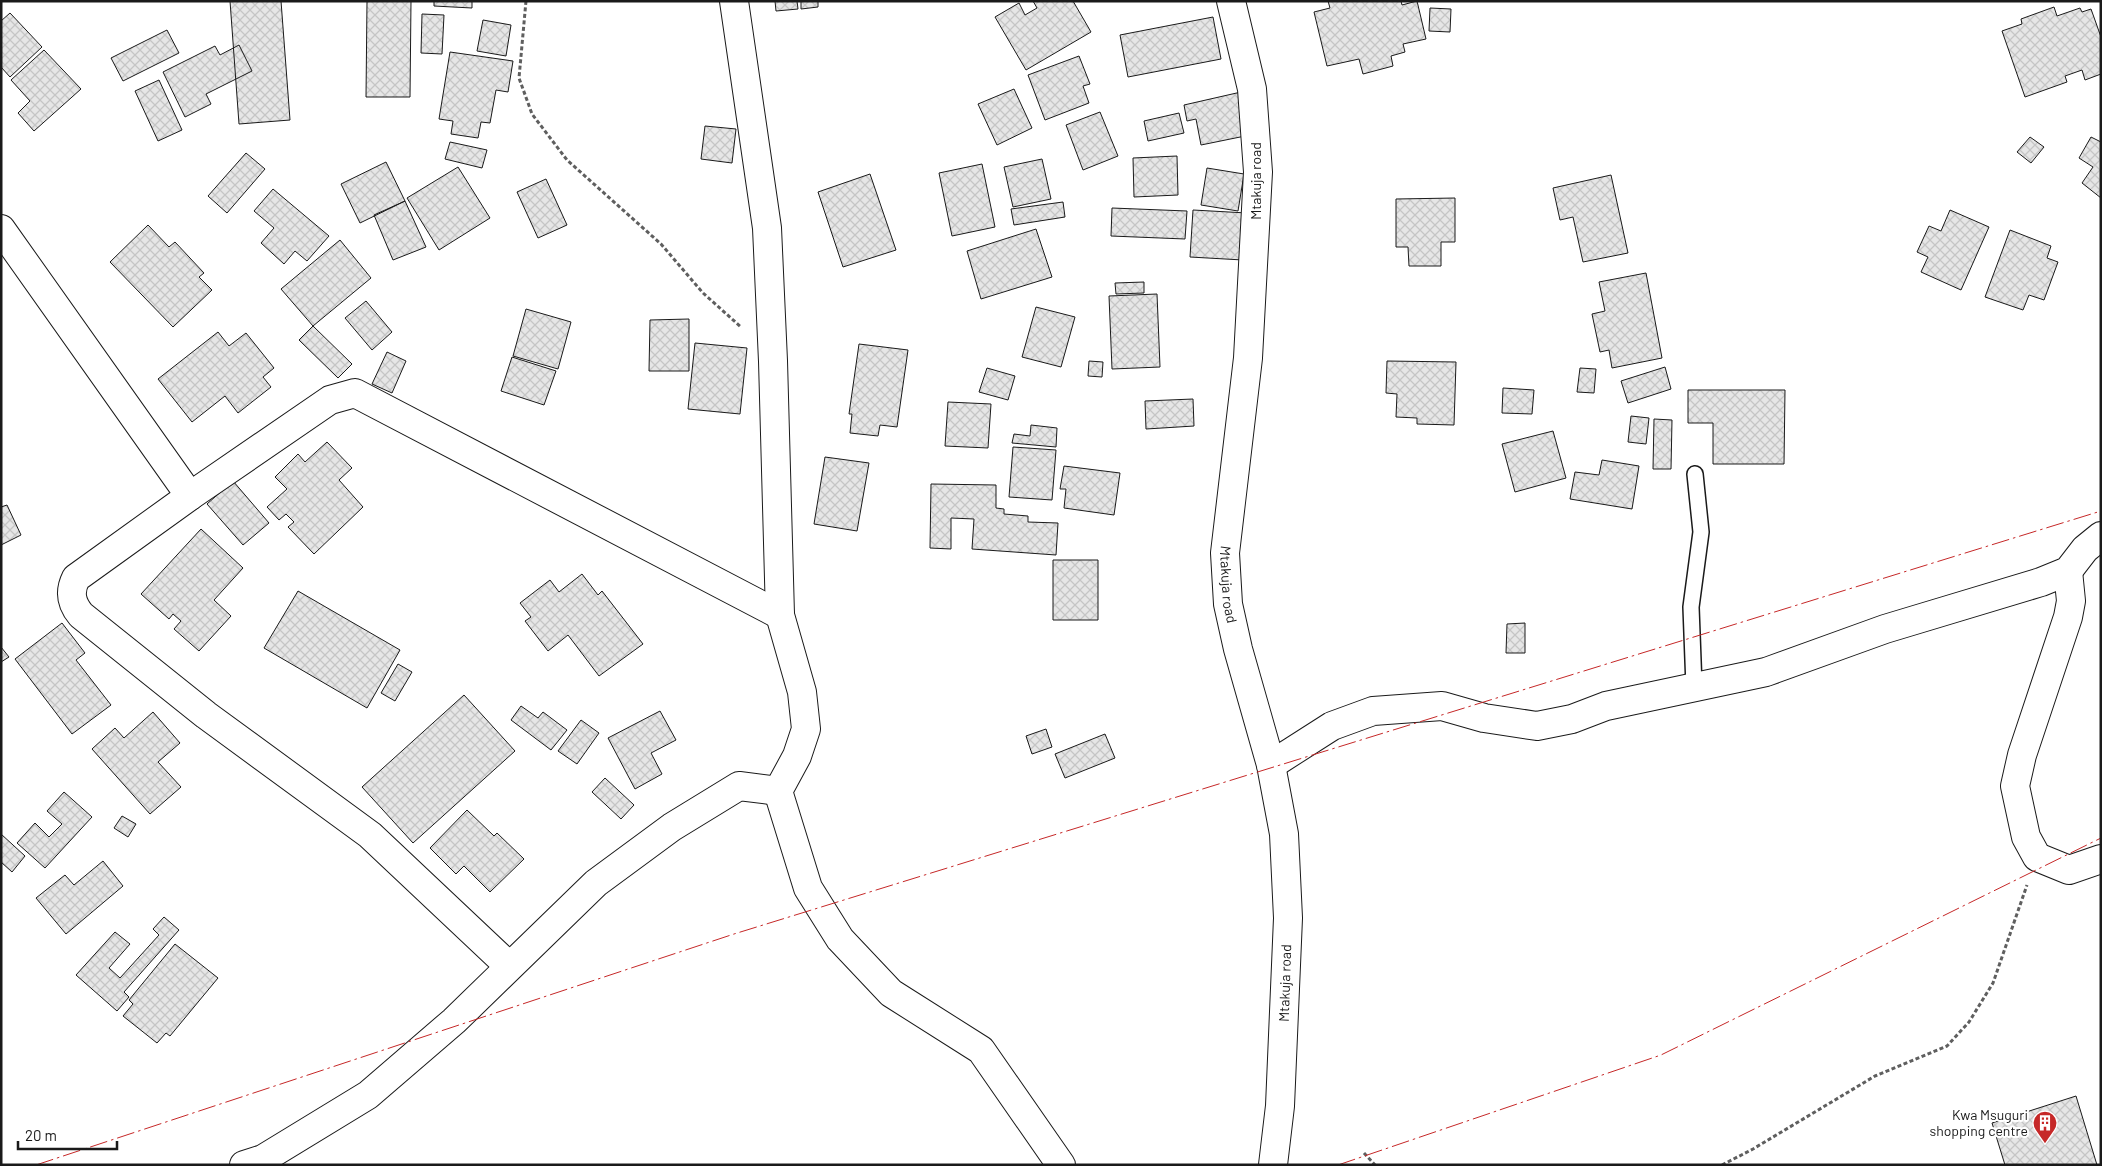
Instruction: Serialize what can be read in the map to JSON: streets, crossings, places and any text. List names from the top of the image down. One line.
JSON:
{"streets":{"street":["Mtakuja road"]},"places":{"building":["Kwa Msuguri shopping centre"]},"scale_bar":"20 m"}
